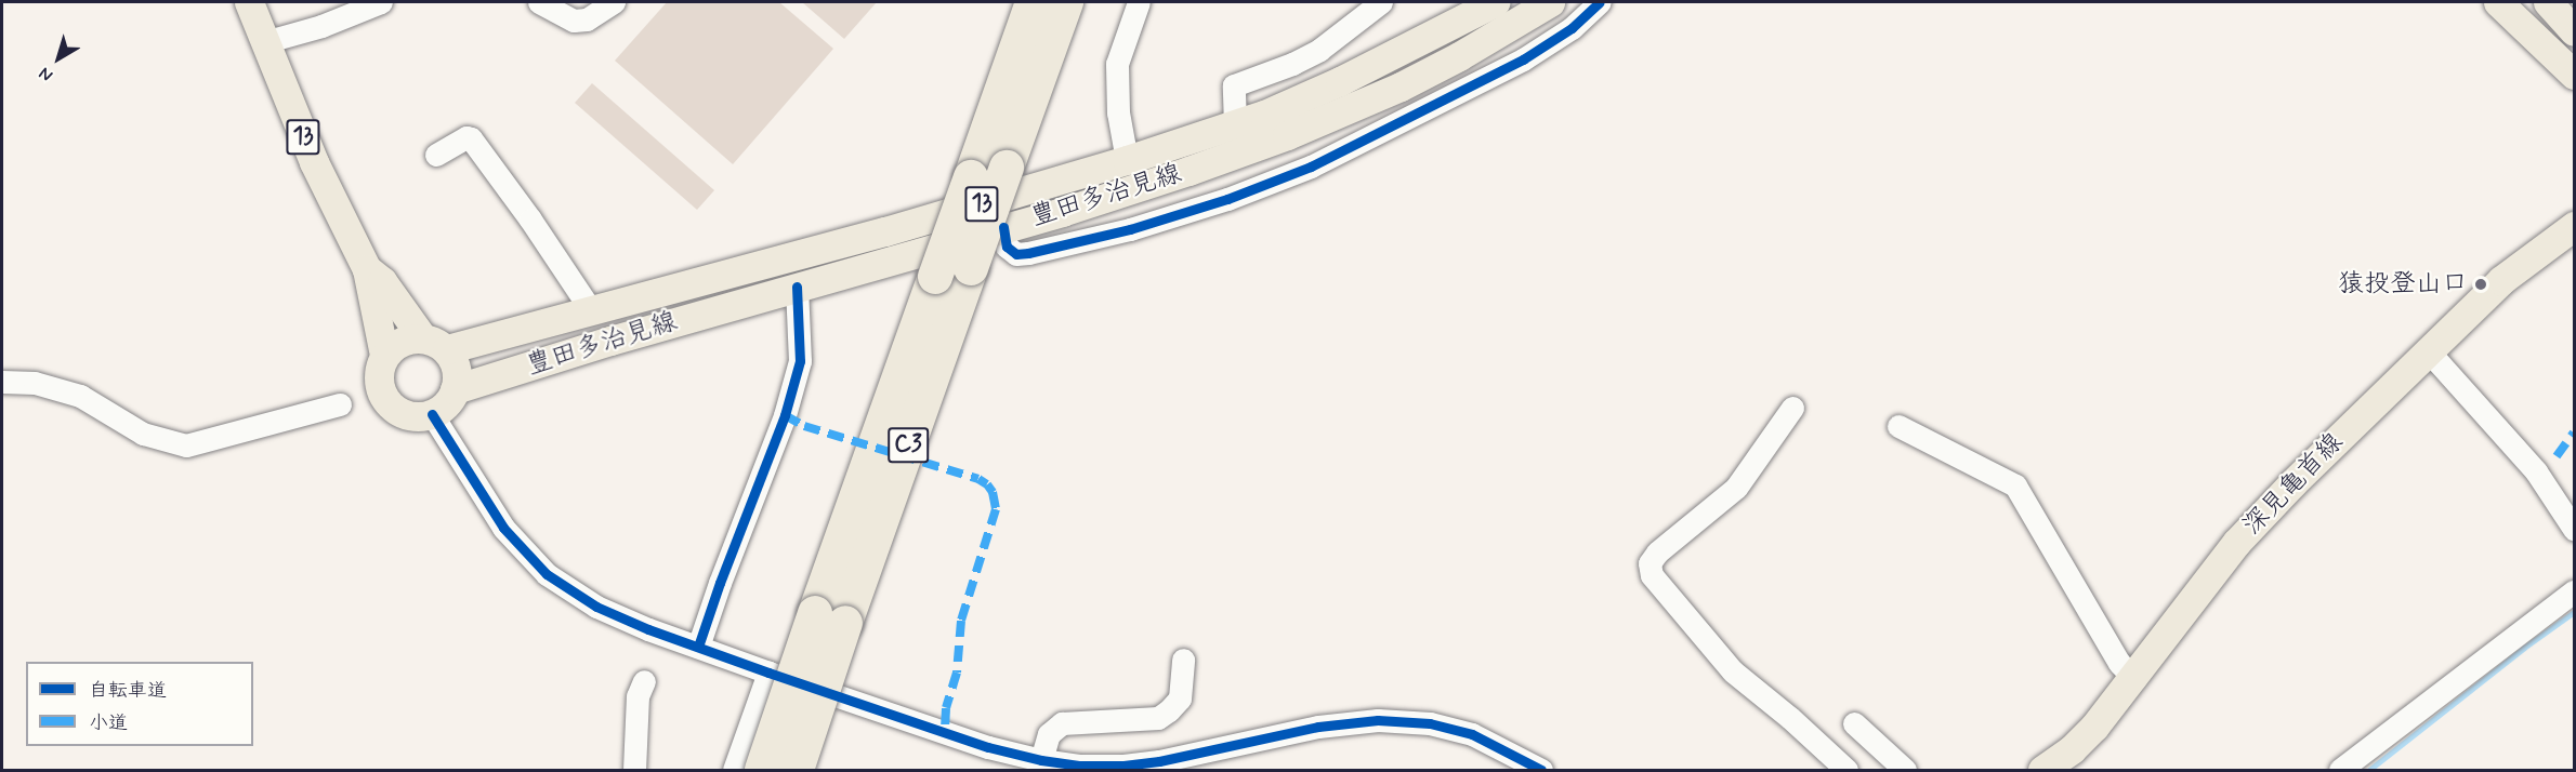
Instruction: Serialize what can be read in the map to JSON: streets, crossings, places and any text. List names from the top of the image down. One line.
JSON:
{"streets":{"highway":["C3"],"main road":["13","豊田多治見線","深見亀首線"]},"crossings":[["13","豊田多治見線"]],"places":["猿投登山口"],"legend":["自転車道","小道"],"north":"bottom left"}
